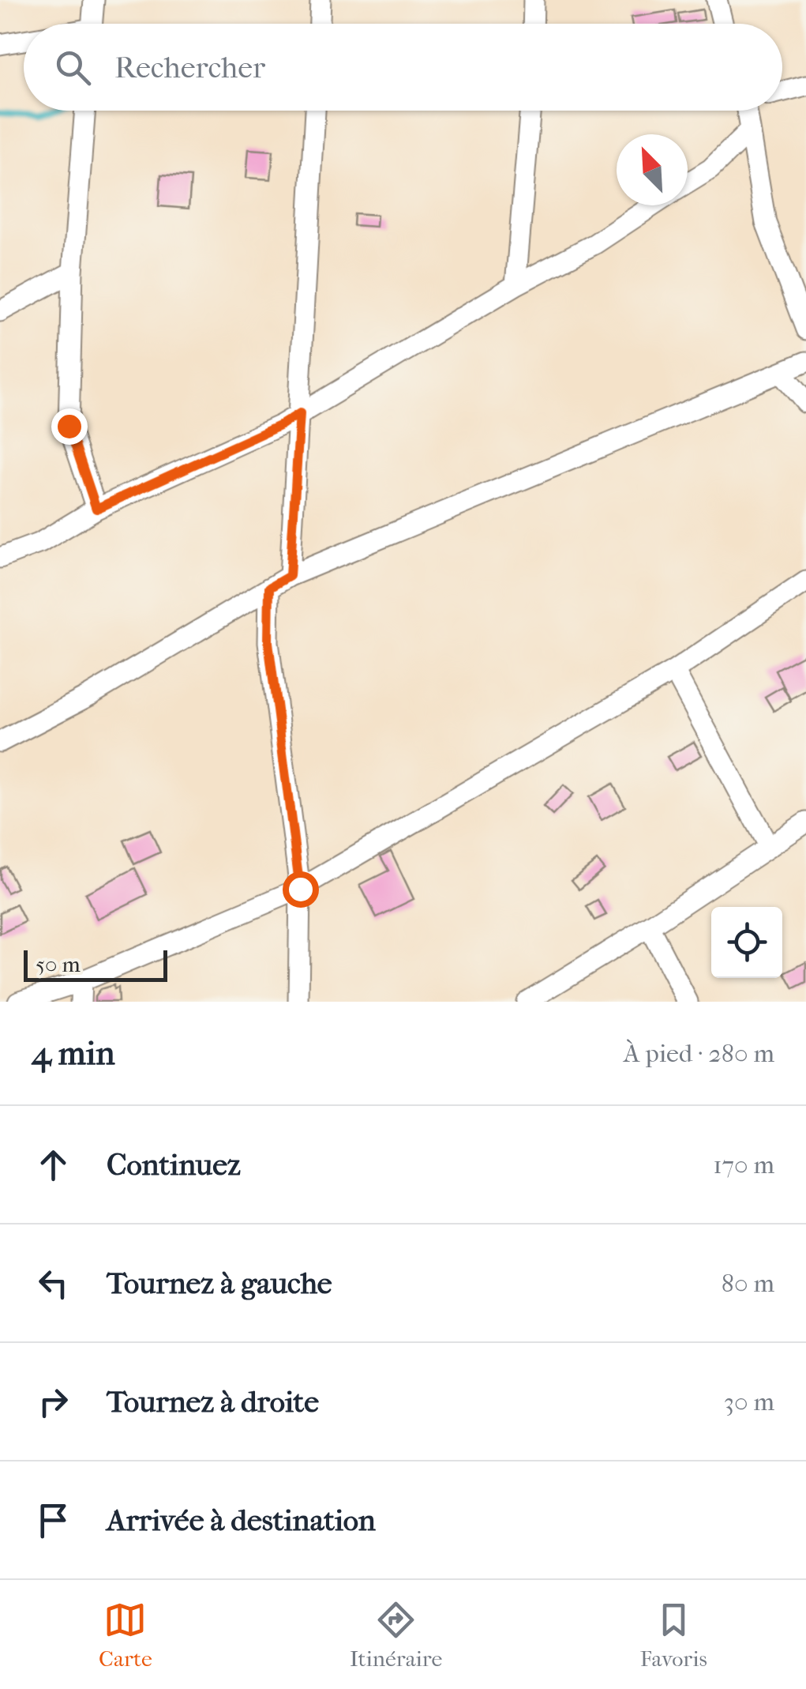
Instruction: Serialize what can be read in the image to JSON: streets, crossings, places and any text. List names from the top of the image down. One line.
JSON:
{"scale_bar":"50 m","north":"top left","page":{"search":"Rechercher","scale":"50 m","heading":["4 min","À pied · 280 m"],"list":[["Continuez","170 m"],["Tournez à gauche","80 m"],["Tournez à droite","30 m"],"Arrivée à destination"],"nav":["Carte","Itinéraire","Favoris"]}}
